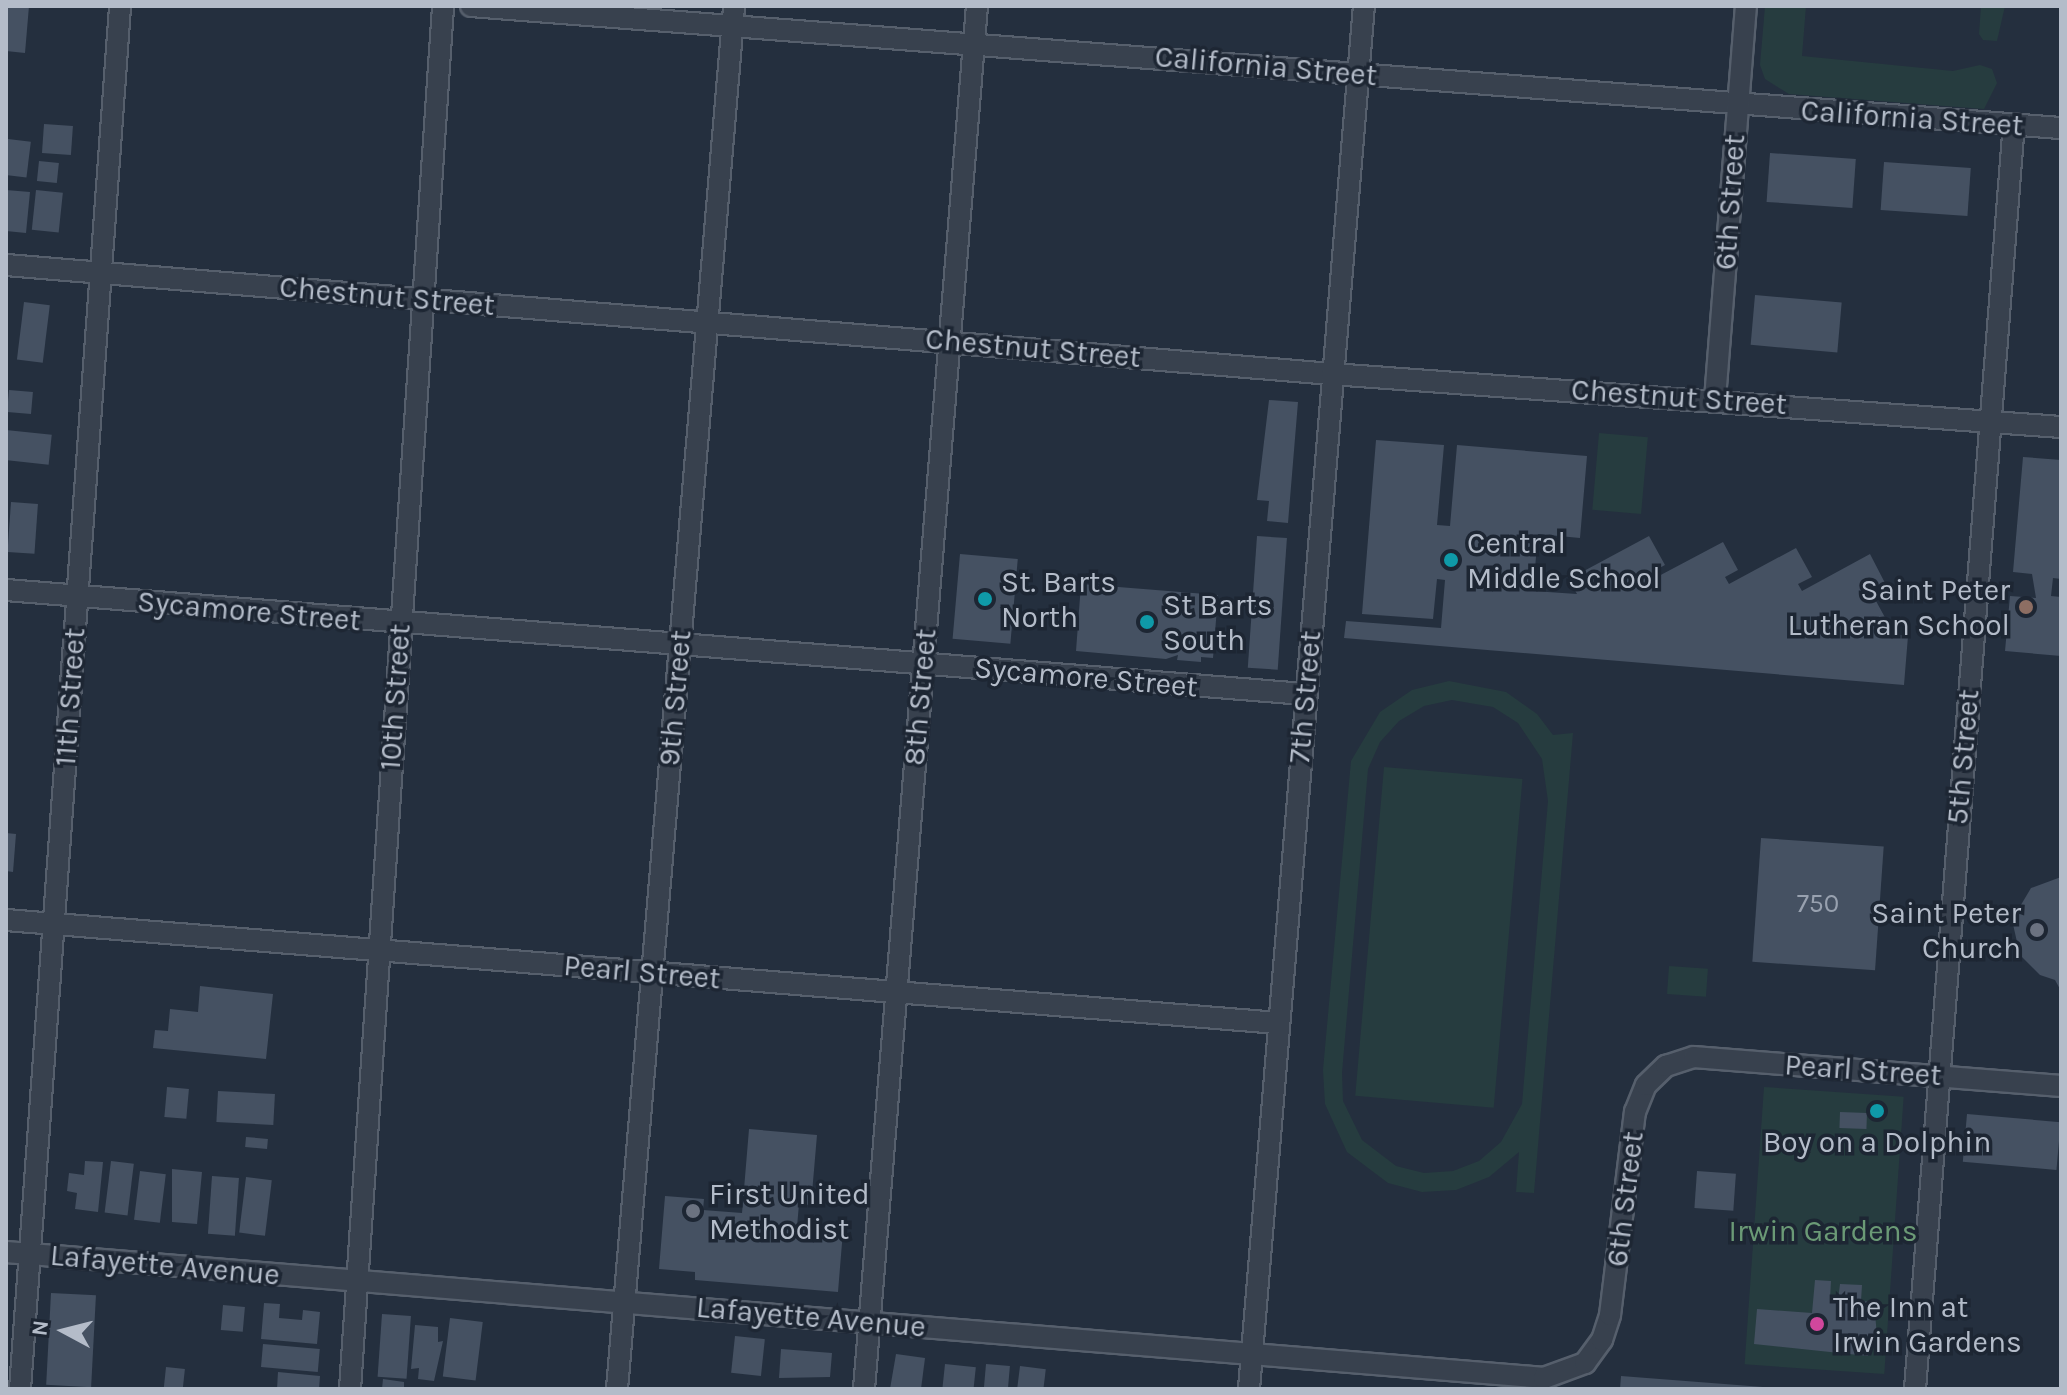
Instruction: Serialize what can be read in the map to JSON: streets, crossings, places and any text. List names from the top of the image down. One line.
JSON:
{"streets":{"street":["California Street","6th Street","Chestnut Street","Sycamore Street","11th Street","10th Street","8th Street","7th Street","9th Street","5th Street","Pearl Street","Lafayette Avenue"]},"crossings":[["California Street","6th Street"],["California Street","8th Street"],["California Street","7th Street"],["California Street","9th Street"],["California Street","5th Street"],["6th Street","Chestnut Street"],["6th Street","Pearl Street"],["6th Street","Lafayette Avenue"],["Chestnut Street","11th Street"],["Chestnut Street","10th Street"],["Chestnut Street","8th Street"],["Chestnut Street","7th Street"],["Chestnut Street","9th Street"],["Chestnut Street","5th Street"],["Sycamore Street","11th Street"],["Sycamore Street","10th Street"],["Sycamore Street","8th Street"],["Sycamore Street","7th Street"],["Sycamore Street","9th Street"],["11th Street","Pearl Street"],["11th Street","Lafayette Avenue"],["10th Street","Pearl Street"],["10th Street","Lafayette Avenue"],["8th Street","Pearl Street"],["8th Street","Lafayette Avenue"],["7th Street","Pearl Street"],["7th Street","Lafayette Avenue"],["9th Street","Pearl Street"],["9th Street","Lafayette Avenue"],["5th Street","Pearl Street"]],"parks":["Irwin Gardens"],"places":["Central Middle School","St. Barts North","Saint Peter Lutheran School","St Barts South","Saint Peter Church","Boy on a Dolphin","First United Methodist","The Inn at Irwin Gardens"],"house_numbers":["750"],"north":"left"}
